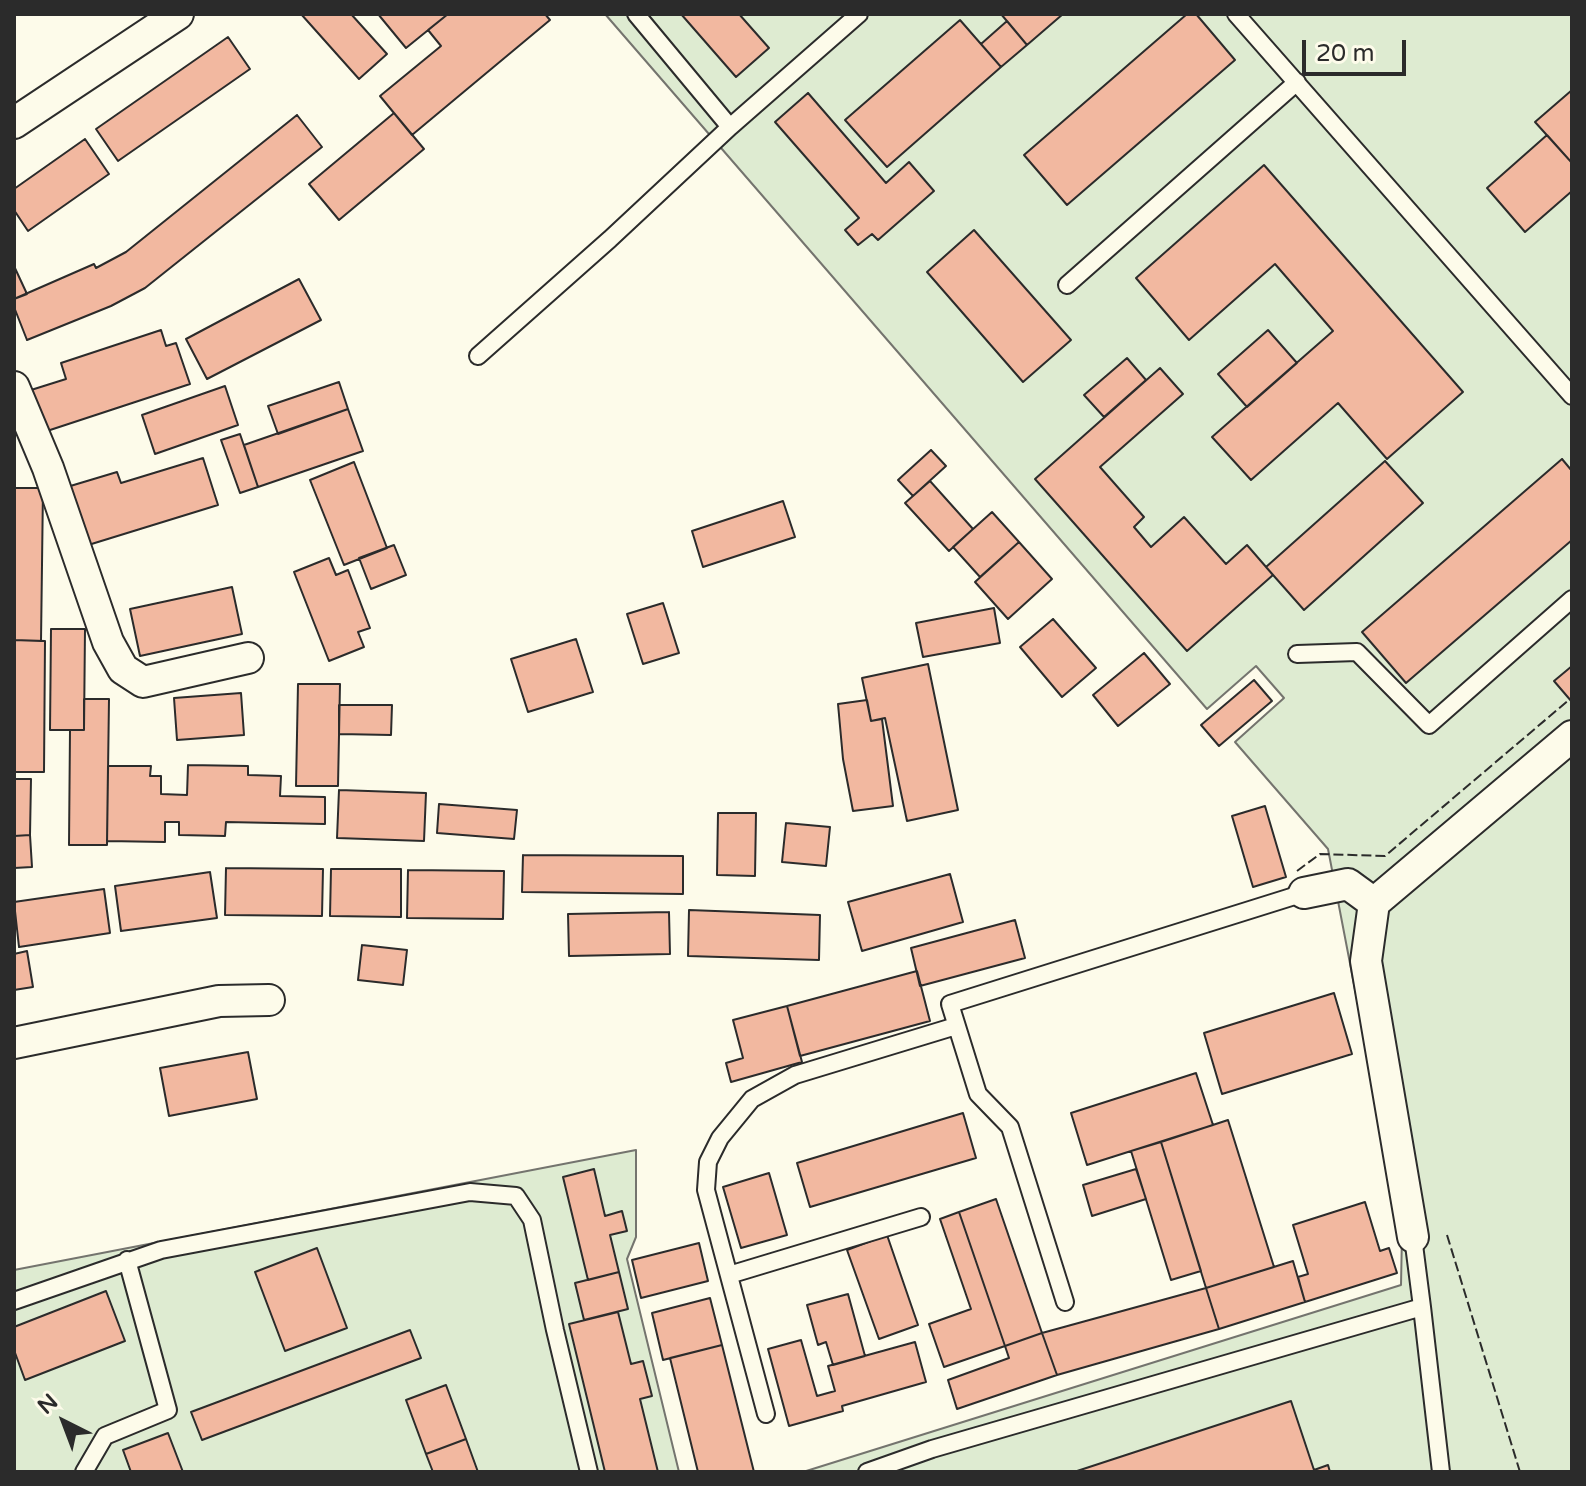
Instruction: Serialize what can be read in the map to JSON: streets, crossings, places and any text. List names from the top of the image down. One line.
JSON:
{"scale_bar":"20 m","north":"top left"}
